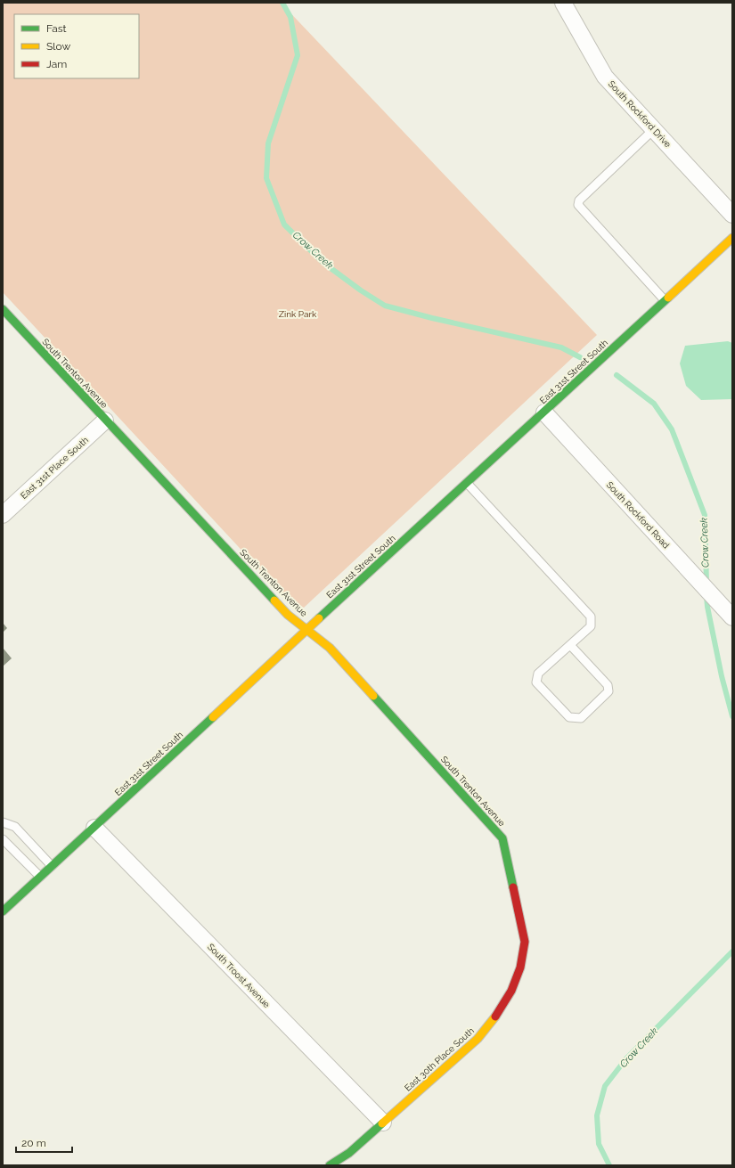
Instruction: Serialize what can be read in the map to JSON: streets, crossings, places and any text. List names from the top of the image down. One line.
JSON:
{"streets":{"street":["South Rockford Drive","East 31st Street South","South Trenton Avenue","East 31st Place South","South Rockford Road","South Troost Avenue","East 30th Place South"]},"crossings":[["East 31st Street South","South Trenton Avenue"],["East 31st Street South","South Rockford Road"],["East 31st Street South","South Troost Avenue"],["South Trenton Avenue","East 31st Place South"],["South Trenton Avenue","East 30th Place South"],["South Troost Avenue","East 30th Place South"]],"water":["Crow Creek"],"parks":["Zink Park"],"legend":["Fast","Slow","Jam"],"scale_bar":"20 m"}
